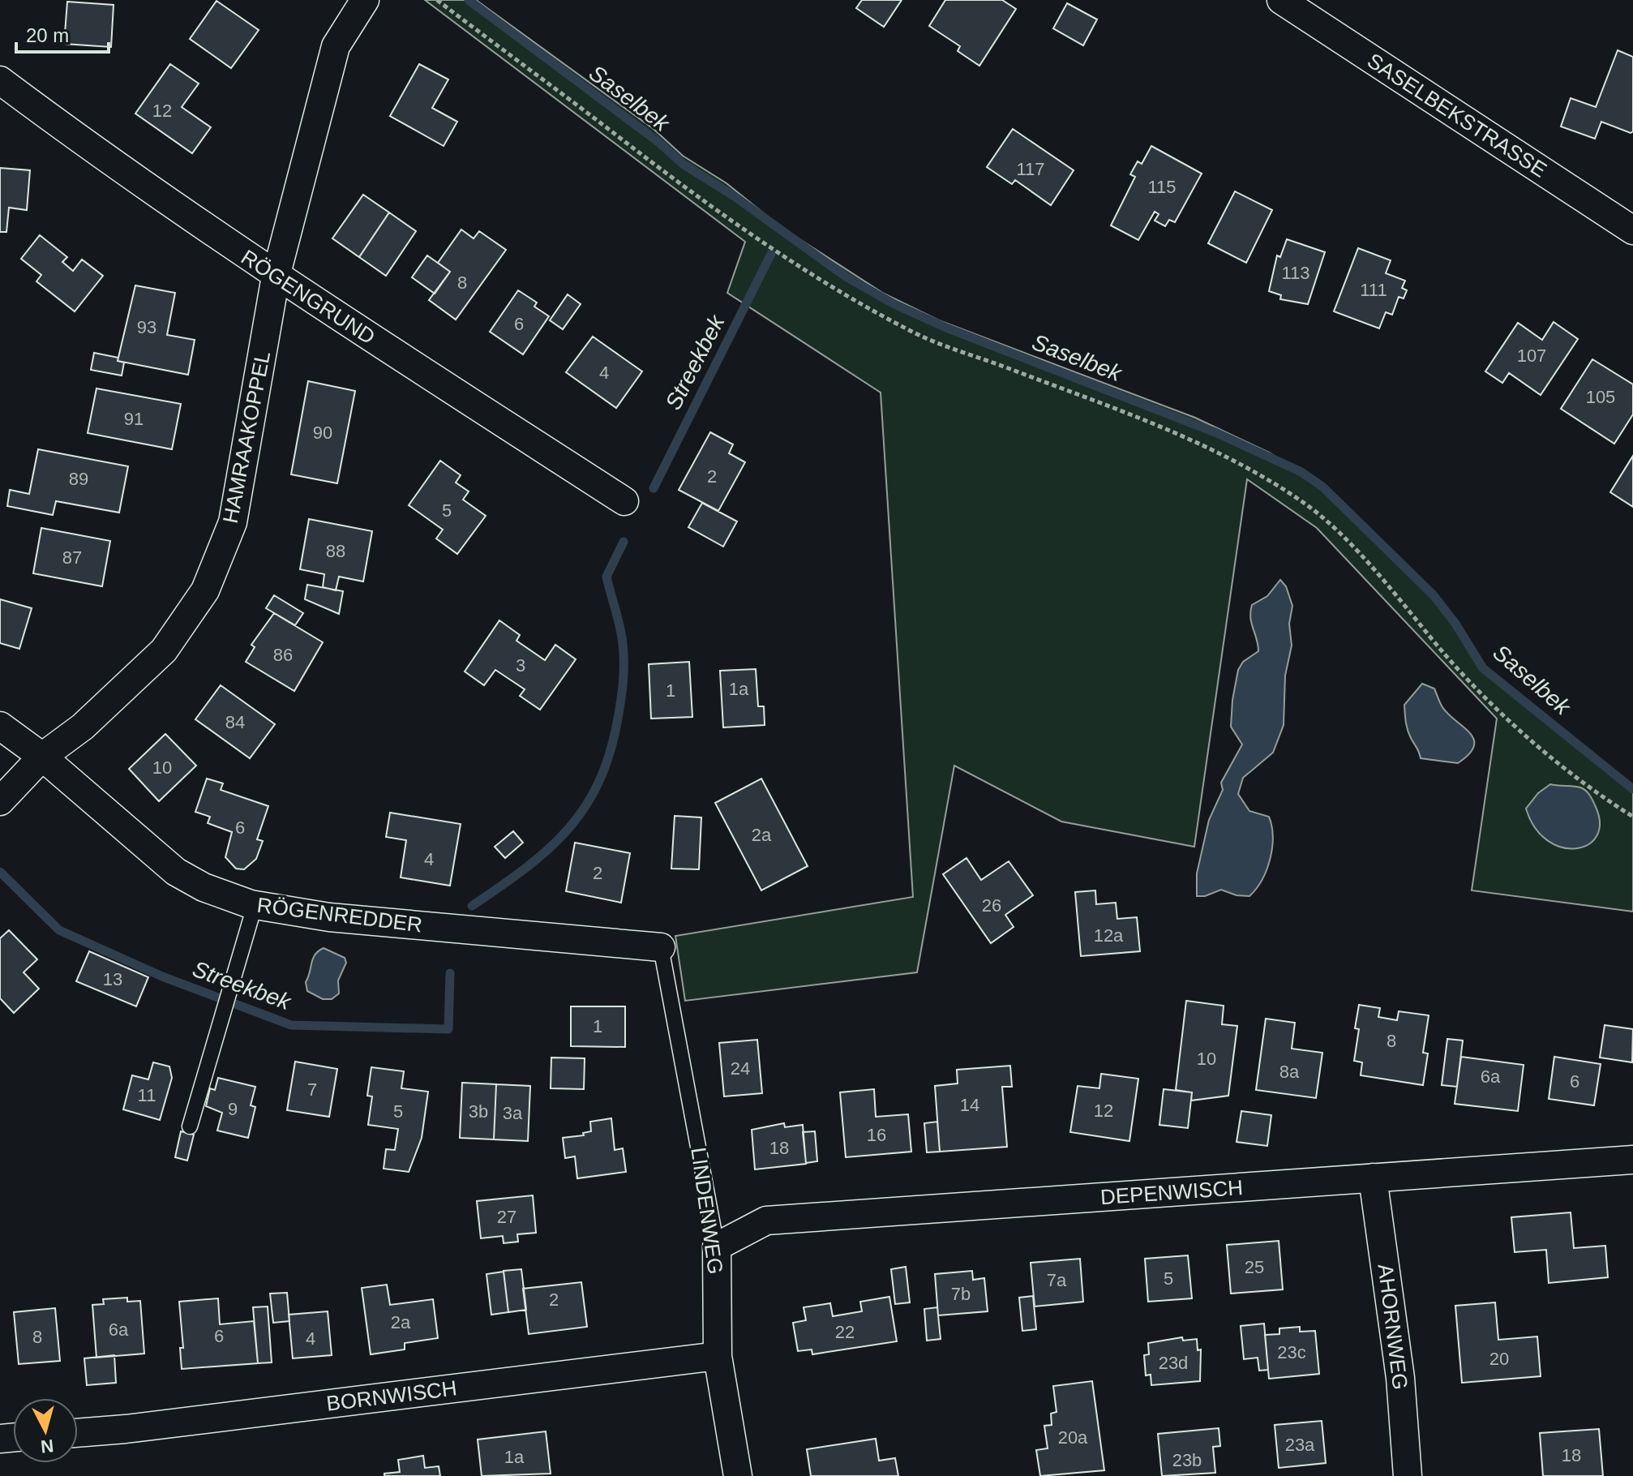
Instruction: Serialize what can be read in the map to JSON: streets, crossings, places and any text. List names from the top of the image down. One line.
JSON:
{"streets":{"street":["SASELBEKSTRASSE","RÖGENGRUND","HAMRAAKOPPEL","RÖGENREDDER","DEPENWISCH","LINDENWEG","AHORNWEG","BORNWISCH"]},"crossings":[["RÖGENGRUND","HAMRAAKOPPEL"],["HAMRAAKOPPEL","RÖGENREDDER"],["RÖGENREDDER","LINDENWEG"],["DEPENWISCH","LINDENWEG"],["DEPENWISCH","AHORNWEG"],["LINDENWEG","BORNWISCH"]],"water":["Saselbek","Streekbek"],"house_numbers":["12","117","115","113","8","111","6","93","107","4","105","91","90","2","89","5","88","87","86","3","1a","1","84","10","6","2a","4","2","26","12a","13","1","8","10","24","8a","6a","6","7","11","14","9","12","5","3b","3a","16","18","27","25","5","7a","7b","2","2a","6a","22","6","8","4","23c","20","23d","20a","23a","18","1a","23b"],"scale_bar":"20 m","north":"bottom"}
